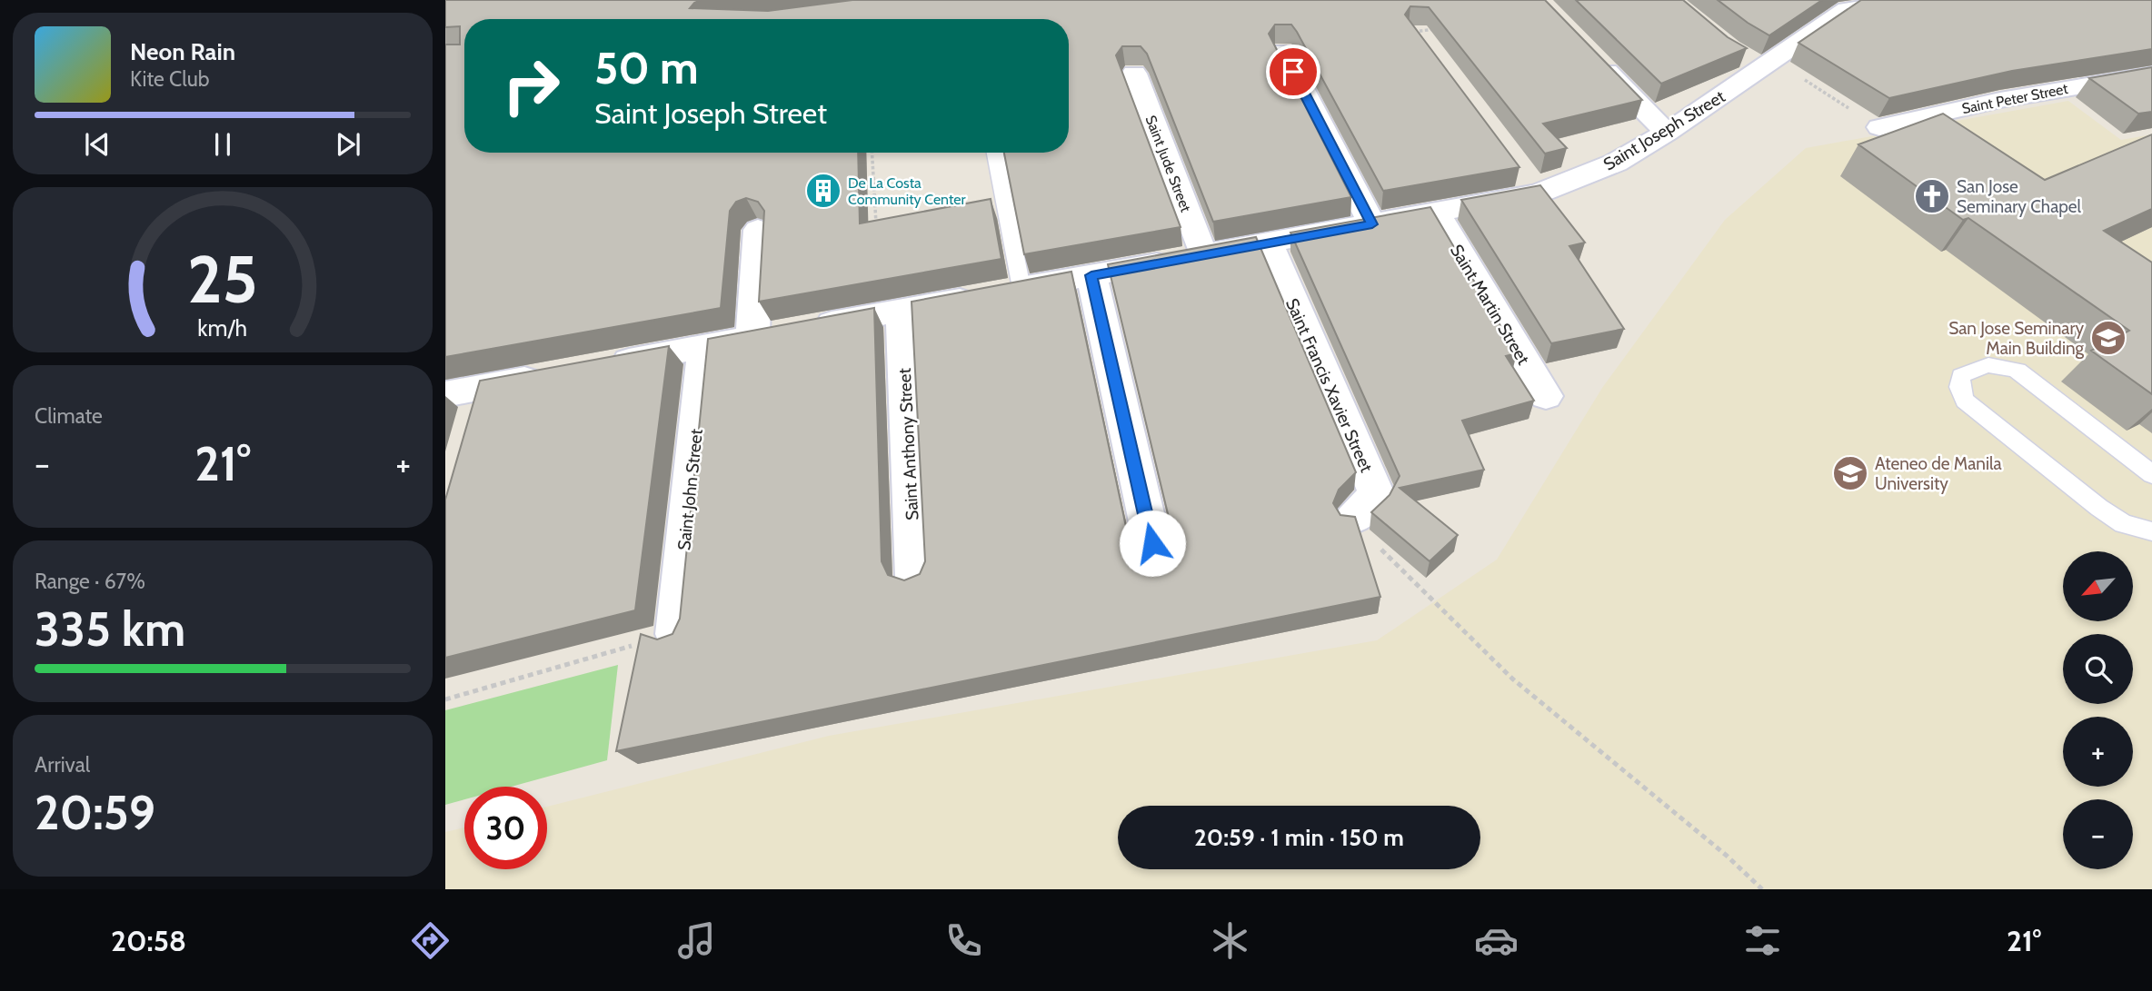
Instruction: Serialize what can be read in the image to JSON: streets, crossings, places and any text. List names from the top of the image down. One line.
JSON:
{"streets":{"street":["Saint Peter Street","Saint Joseph Street","Saint Jude Street","Saint Martin Street","Saint Francis Xavier Street","Saint Anthony Street","Saint John Street"]},"crossings":[["Saint Joseph Street","Saint Jude Street"],["Saint Joseph Street","Saint Martin Street"],["Saint Joseph Street","Saint Francis Xavier Street"],["Saint Joseph Street","Saint Anthony Street"],["Saint Joseph Street","Saint John Street"]],"places":{"building":["De La Costa Community Center"],"church":["San Jose Seminary Chapel"],"school or university":["San Jose Seminary Main Building","Ateneo de Manila University"]},"north":"bottom left","page":{"turn":["50 m","Saint Joseph Street"],"song":["Neon Rain","Kite Club"],"tile":["Climate",["Range · 67%","335 km"],["Arrival","20:59"]],"heat":["−","21°","+"],"map_buttons":["+","−"],"limit":"30","trip":"20:59 · 1 min · 150 m","tabs":["20:58","21°"],"gauge":["25","km/h"]}}
